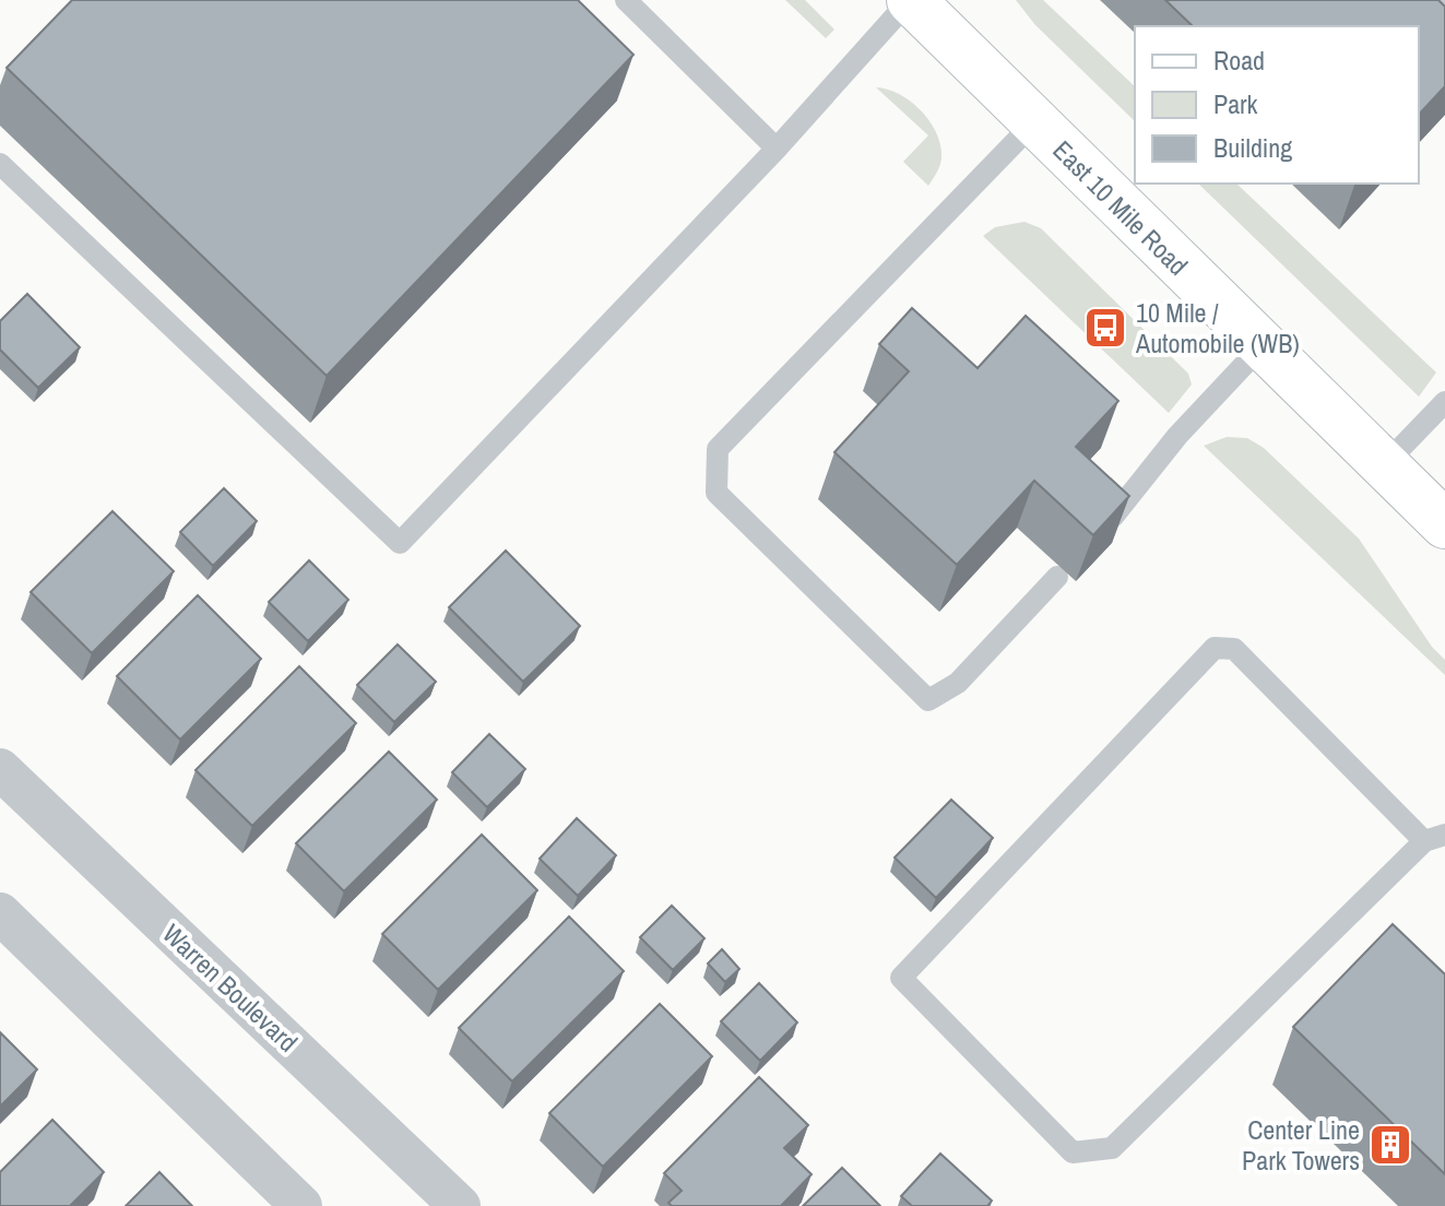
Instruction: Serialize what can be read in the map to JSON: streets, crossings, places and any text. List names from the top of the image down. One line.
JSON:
{"streets":{"main road":["East 10 Mile Road"],"street":["Warren Boulevard"]},"places":{"bus stop":["10 Mile / Automobile (WB)"],"building":["Center Line Park Towers"]},"legend":["Road","Park","Building"]}
